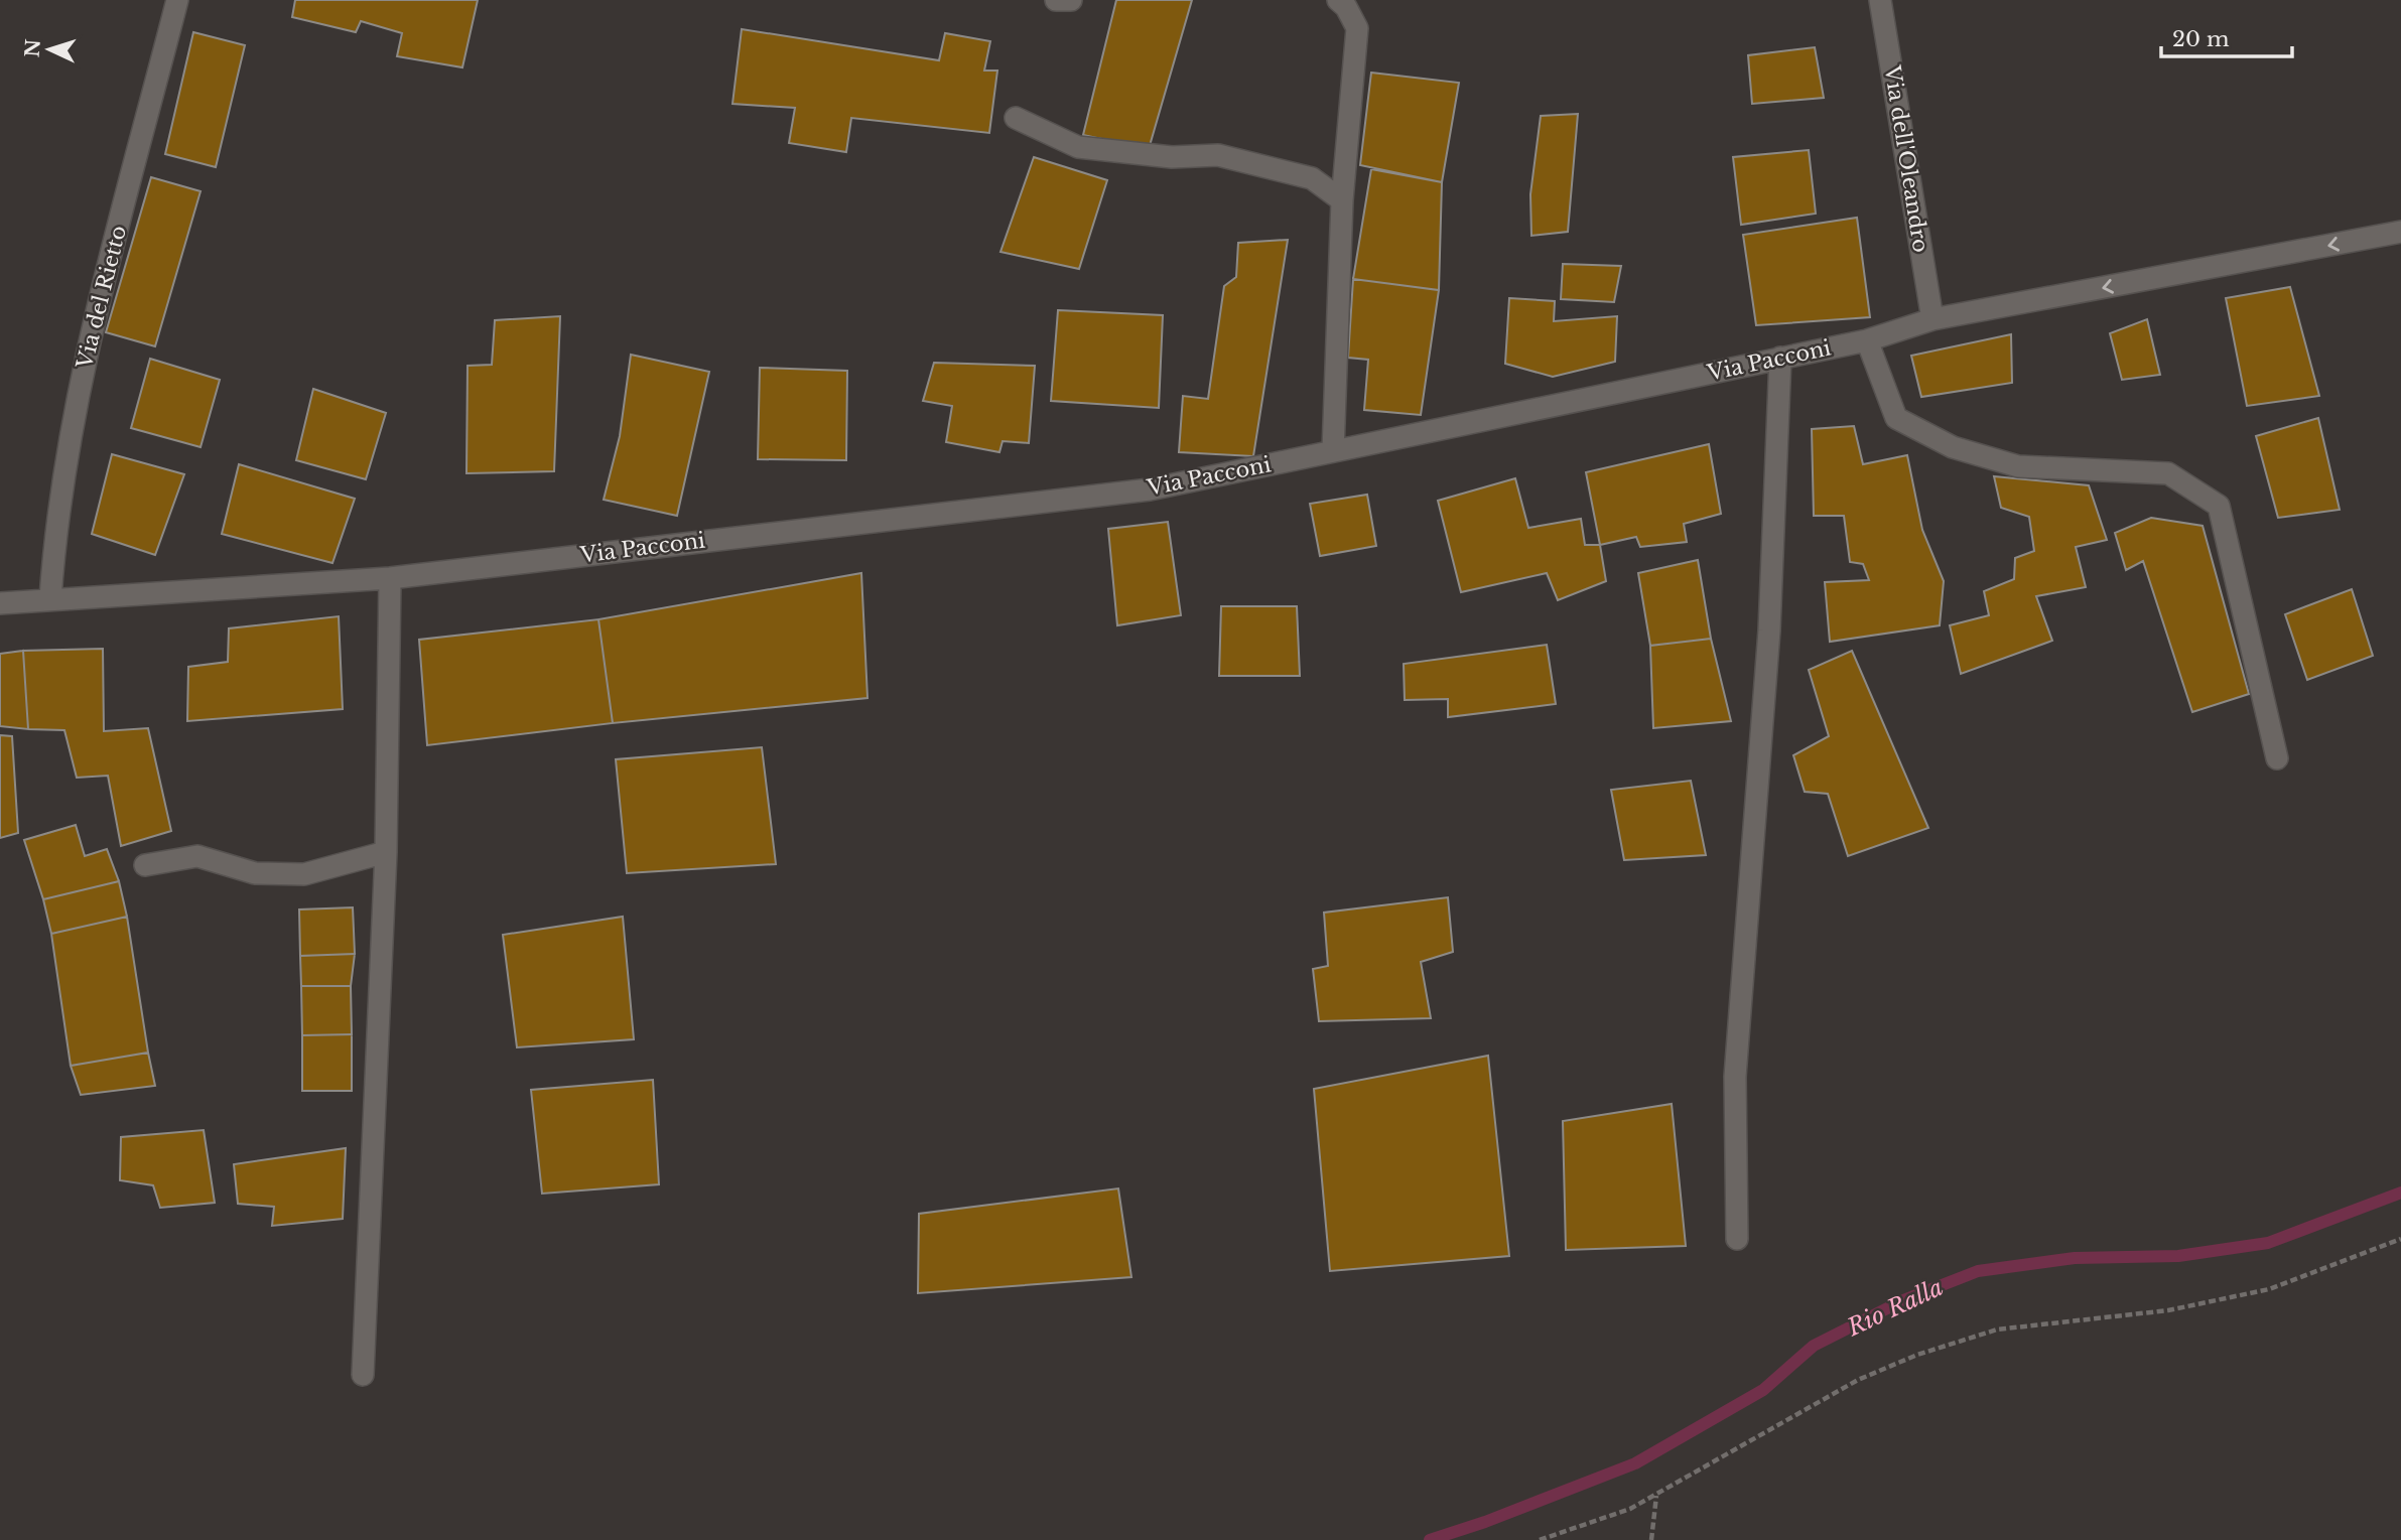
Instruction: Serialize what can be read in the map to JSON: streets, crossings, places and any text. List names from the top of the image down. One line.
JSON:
{"streets":{"street":["Via dell'Oleandro","Via del Rietto","Via Pacconi"]},"crossings":[["Via dell'Oleandro","Via Pacconi"],["Via del Rietto","Via Pacconi"]],"water":["Rio Ralla"],"scale_bar":"20 m","north":"left"}
